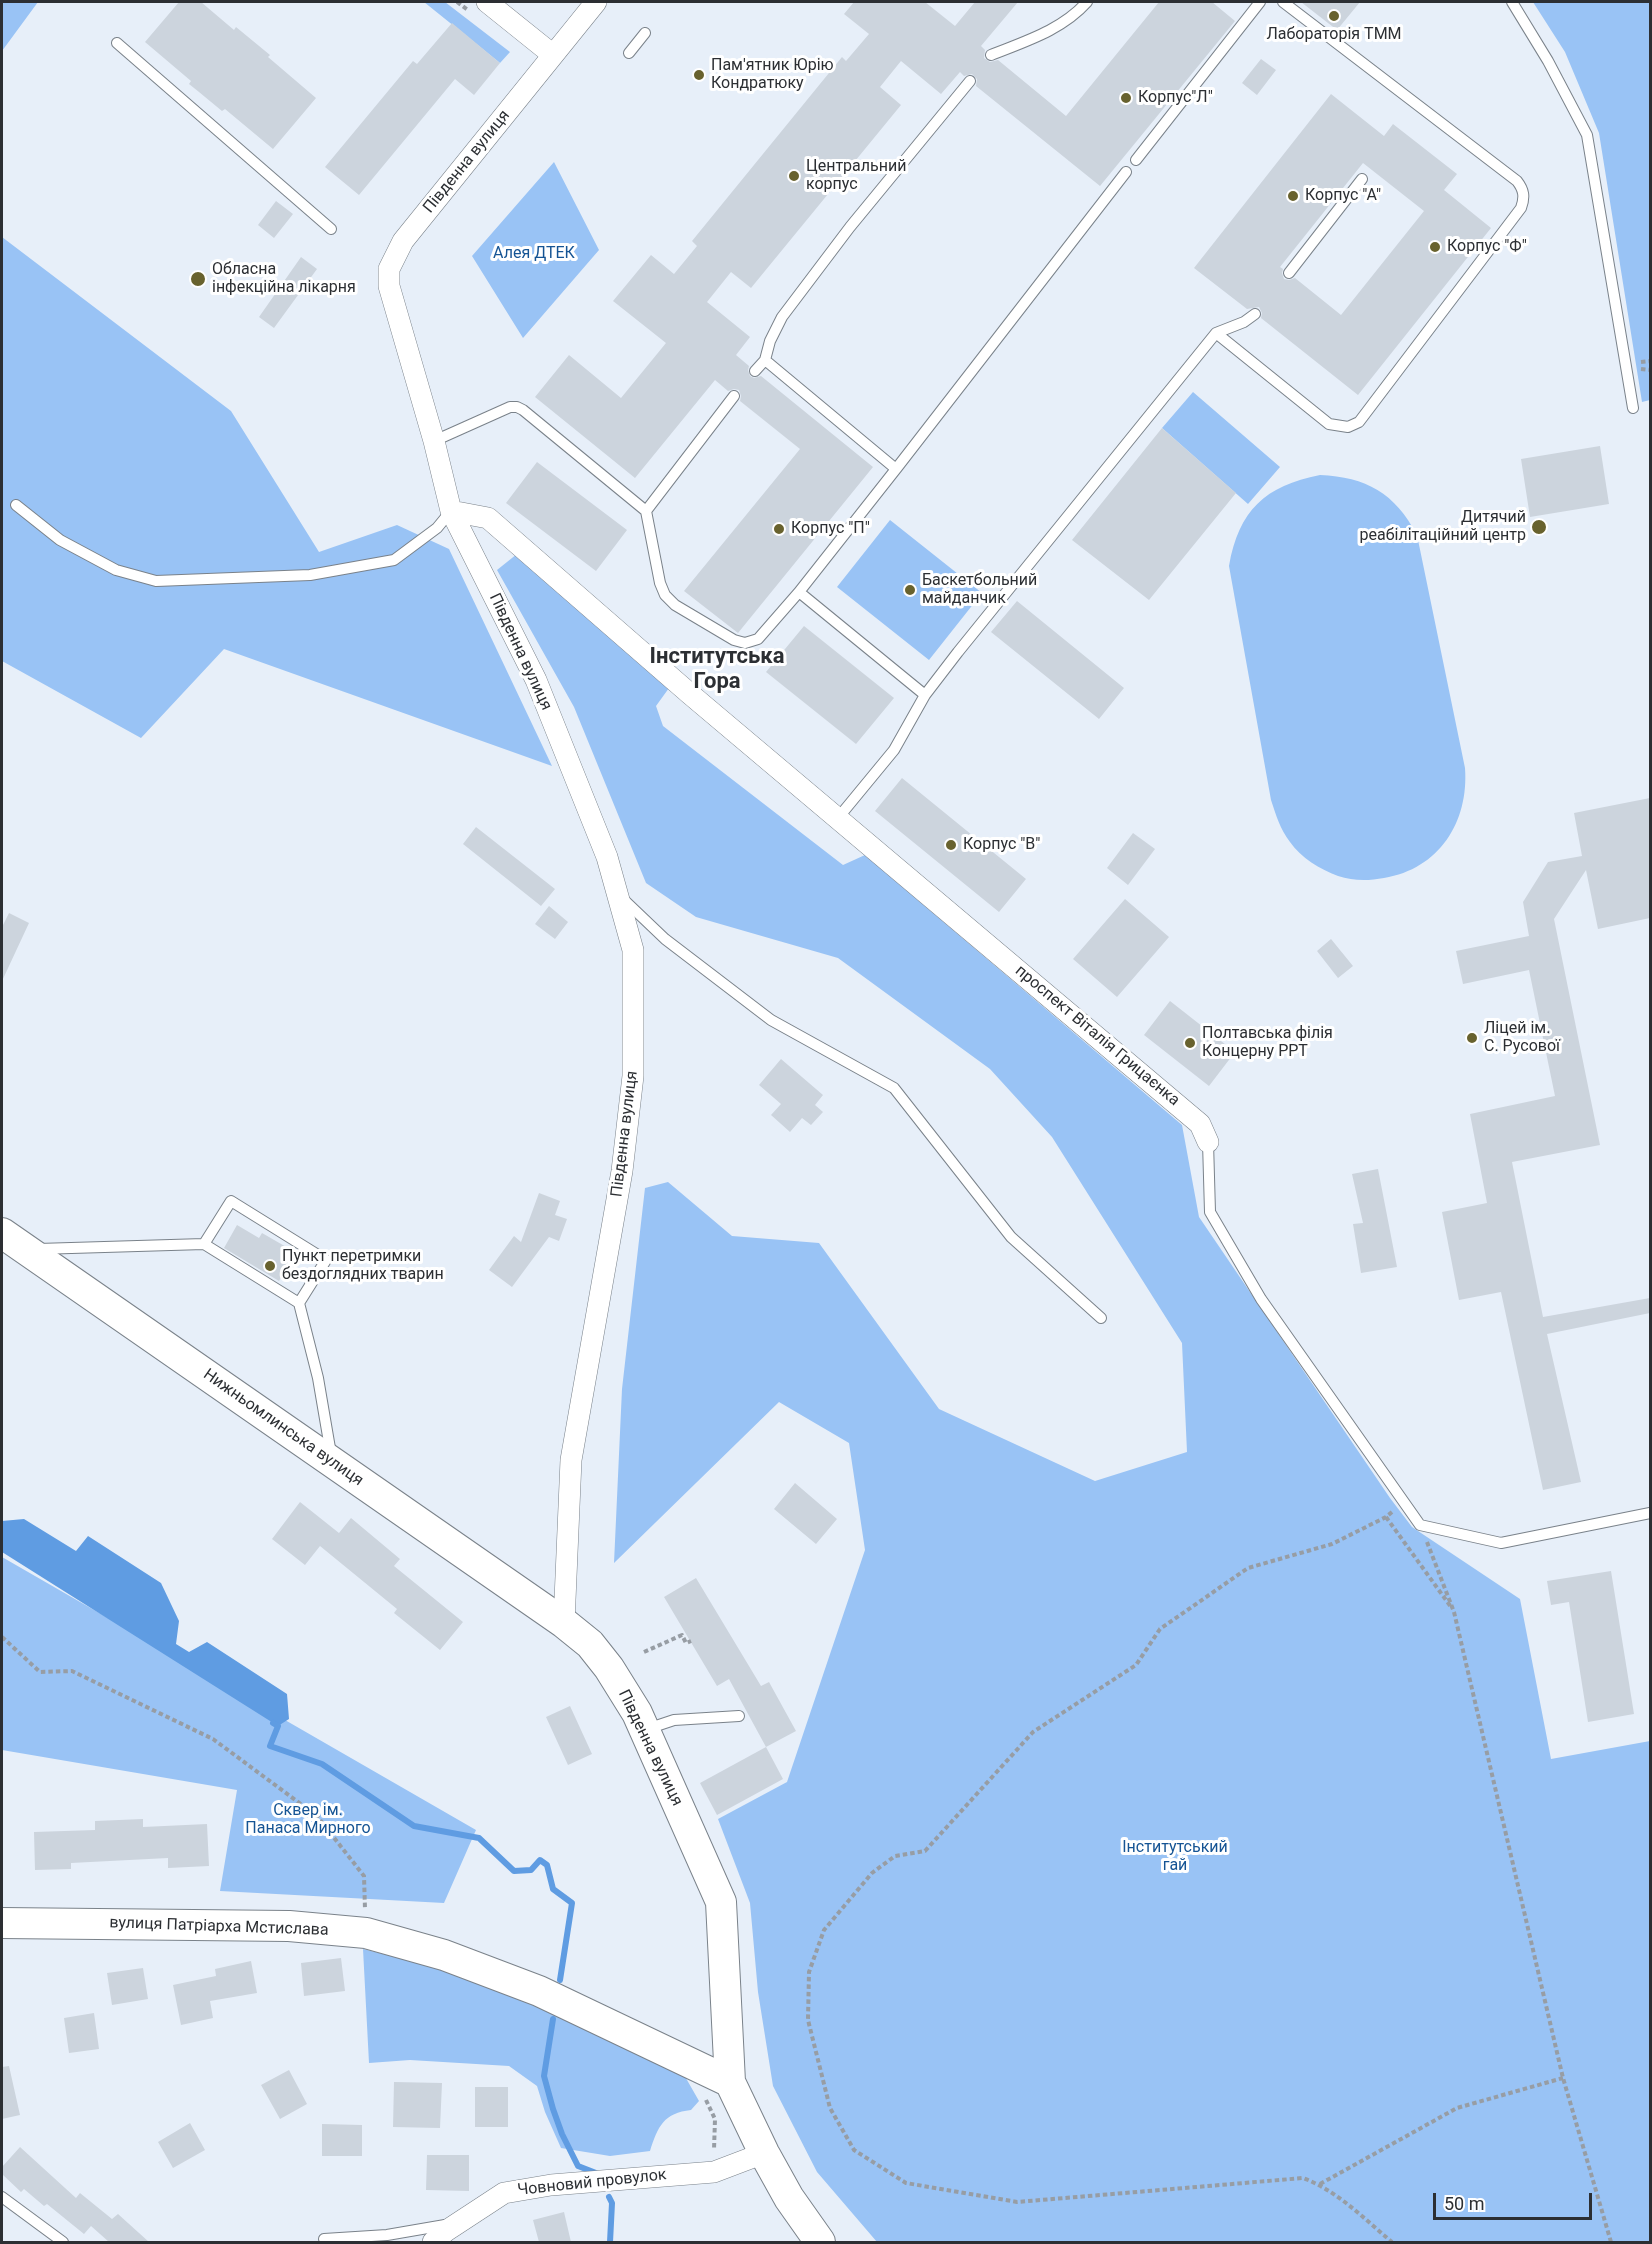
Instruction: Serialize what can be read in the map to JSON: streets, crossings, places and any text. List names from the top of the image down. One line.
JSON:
{"streets":{"main road":["Південна вулиця","Нижньомлинська вулиця","вулиця Патріарха Мстислава"],"street":["проспект Віталія Грицаєнка","Човновий провулок"]},"crossings":[["Південна вулиця","проспект Віталія Грицаєнка"],["Південна вулиця","Нижньомлинська вулиця"],["Південна вулиця","вулиця Патріарха Мстислава"],["Південна вулиця","Човновий провулок"]],"districts":["Інститутська Гора"],"parks":["Алея ДТЕК","Сквер ім. Панаса Мирного","Інститутський гай"],"places":["Лабораторія ТММ","Пам'ятник Юрію Кондратюку","Корпус\"Л\"","Центральний корпус","Корпус \"А\"","Корпус \"Ф\"","Обласна інфекційна лікарня","Дитячий реабілітаційний центр","Корпус \"П\"","Баскетбольний майданчик","Корпус \"В\"","Ліцей ім. С. Русової","Полтавська філія Концерну РРТ","Пункт перетримки бездоглядних тварин"],"scale_bar":"50 m"}
